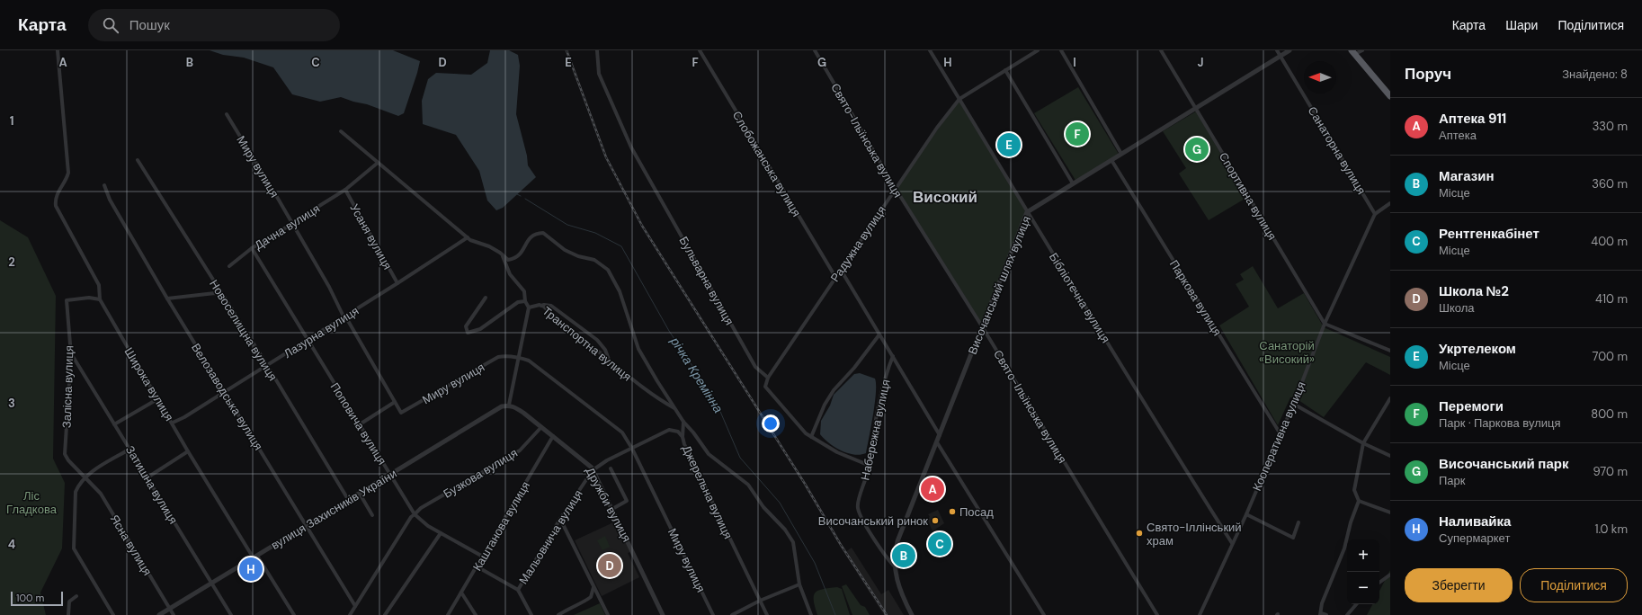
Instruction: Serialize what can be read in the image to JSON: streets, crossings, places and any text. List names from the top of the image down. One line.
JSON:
{"streets":{"street":["Свято-Ільїнська вулиця","Санаторна вулиця","Слобожанська вулиця","Миру вулиця","Спортивна вулиця","Дачна вулиця","Усаня вулиця","Радужна вулиця","Бульварна вулиця","Височанський шлях вулиця","Бібліотечна вулиця","Паркова вулиця","Новоселищна вулиця","Лазурна вулиця","Транспортна вулиця","Широка вулиця","Залісна вулиця","Велозаводська вулиця","Поповича вулиця","Набережна вулиця","Кооперативна вулиця","Бузкова вулиця","Затишна вулиця","Джерельна вулиця","Дружби вулиця","вулиця Захисників України","Каштанова вулиця","Мальовнича вулиця","Ясна вулиця"]},"crossings":[["Свято-Ільїнська вулиця","Радужна вулиця"],["Свято-Ільїнська вулиця","Височанський шлях вулиця"],["Санаторна вулиця","Височанський шлях вулиця"],["Санаторна вулиця","Кооперативна вулиця"],["Слобожанська вулиця","Радужна вулиця"],["Миру вулиця","Дачна вулиця"],["Миру вулиця","Лазурна вулиця"],["Миру вулиця","Мальовнича вулиця"],["Спортивна вулиця","Височанський шлях вулиця"],["Спортивна вулиця","Кооперативна вулиця"],["Дачна вулиця","Усаня вулиця"],["Дачна вулиця","Поповича вулиця"],["Усаня вулиця","Лазурна вулиця"],["Радужна вулиця","Бульварна вулиця"],["Радужна вулиця","Бібліотечна вулиця"],["Височанський шлях вулиця","Бібліотечна вулиця"],["Височанський шлях вулиця","Паркова вулиця"],["Височанський шлях вулиця","Набережна вулиця"],["Бібліотечна вулиця","Кооперативна вулиця"],["Паркова вулиця","Кооперативна вулиця"],["Новоселищна вулиця","Лазурна вулиця"],["Новоселищна вулиця","вулиця Захисників України"],["Лазурна вулиця","Широка вулиця"],["Лазурна вулиця","Велозаводська вулиця"],["Лазурна вулиця","Поповича вулиця"],["Широка вулиця","Залісна вулиця"],["Широка вулиця","вулиця Захисників України"],["Залісна вулиця","Затишна вулиця"],["Залісна вулиця","Ясна вулиця"],["Велозаводська вулиця","вулиця Захисників України"],["Поповича вулиця","Бузкова вулиця"],["Поповича вулиця","вулиця Захисників України"],["Поповича вулиця","Каштанова вулиця"],["Бузкова вулиця","Дружби вулиця"],["Затишна вулиця","вулиця Захисників України"],["Джерельна вулиця","Мальовнича вулиця"],["Дружби вулиця","вулиця Захисників України"],["Дружби вулиця","Каштанова вулиця"],["Дружби вулиця","Мальовнича вулиця"],["вулиця Захисників України","Ясна вулиця"]],"districts":["Високий"],"water":["річка Кремінна"],"parks":["Санаторій «Високий»","Ліс Гладкова"],"places":["Посад","Височанський ринок","Свято-Іллінський храм"],"scale_bar":"100 m","north":"left","page":{"header":"Карта","search":"Пошук","nav":["Карта","Шари","Поділитися"],"heading":["Поруч","Знайдено: 8"],"list":[{"mark":"A","name":"Аптека 911","note":"Аптека","value":"330 m"},{"mark":"B","name":"Магазин","note":"Місце","value":"360 m"},{"mark":"C","name":"Рентгенкабінет","note":"Місце","value":"400 m"},{"mark":"D","name":"Школа №2","note":"Школа","value":"410 m"},{"mark":"E","name":"Укртелеком","note":"Місце","value":"700 m"},{"mark":"F","name":"Перемоги","note":"Парк · Паркова вулиця","value":"800 m"},{"mark":"G","name":"Височанський парк","note":"Парк","value":"970 m"},{"mark":"H","name":"Наливайка","note":"Супермаркет","value":"1.0 km"}],"pins":["F","E","G","A","C","B","D","H"],"map_buttons":["+","−"],"buttons":["Зберегти","Поділитися"],"scale":"100 m"},"grid":{"columns":["A","B","C","D","E","F","G","H","I","J"],"rows":["1","2","3","4"]}}
